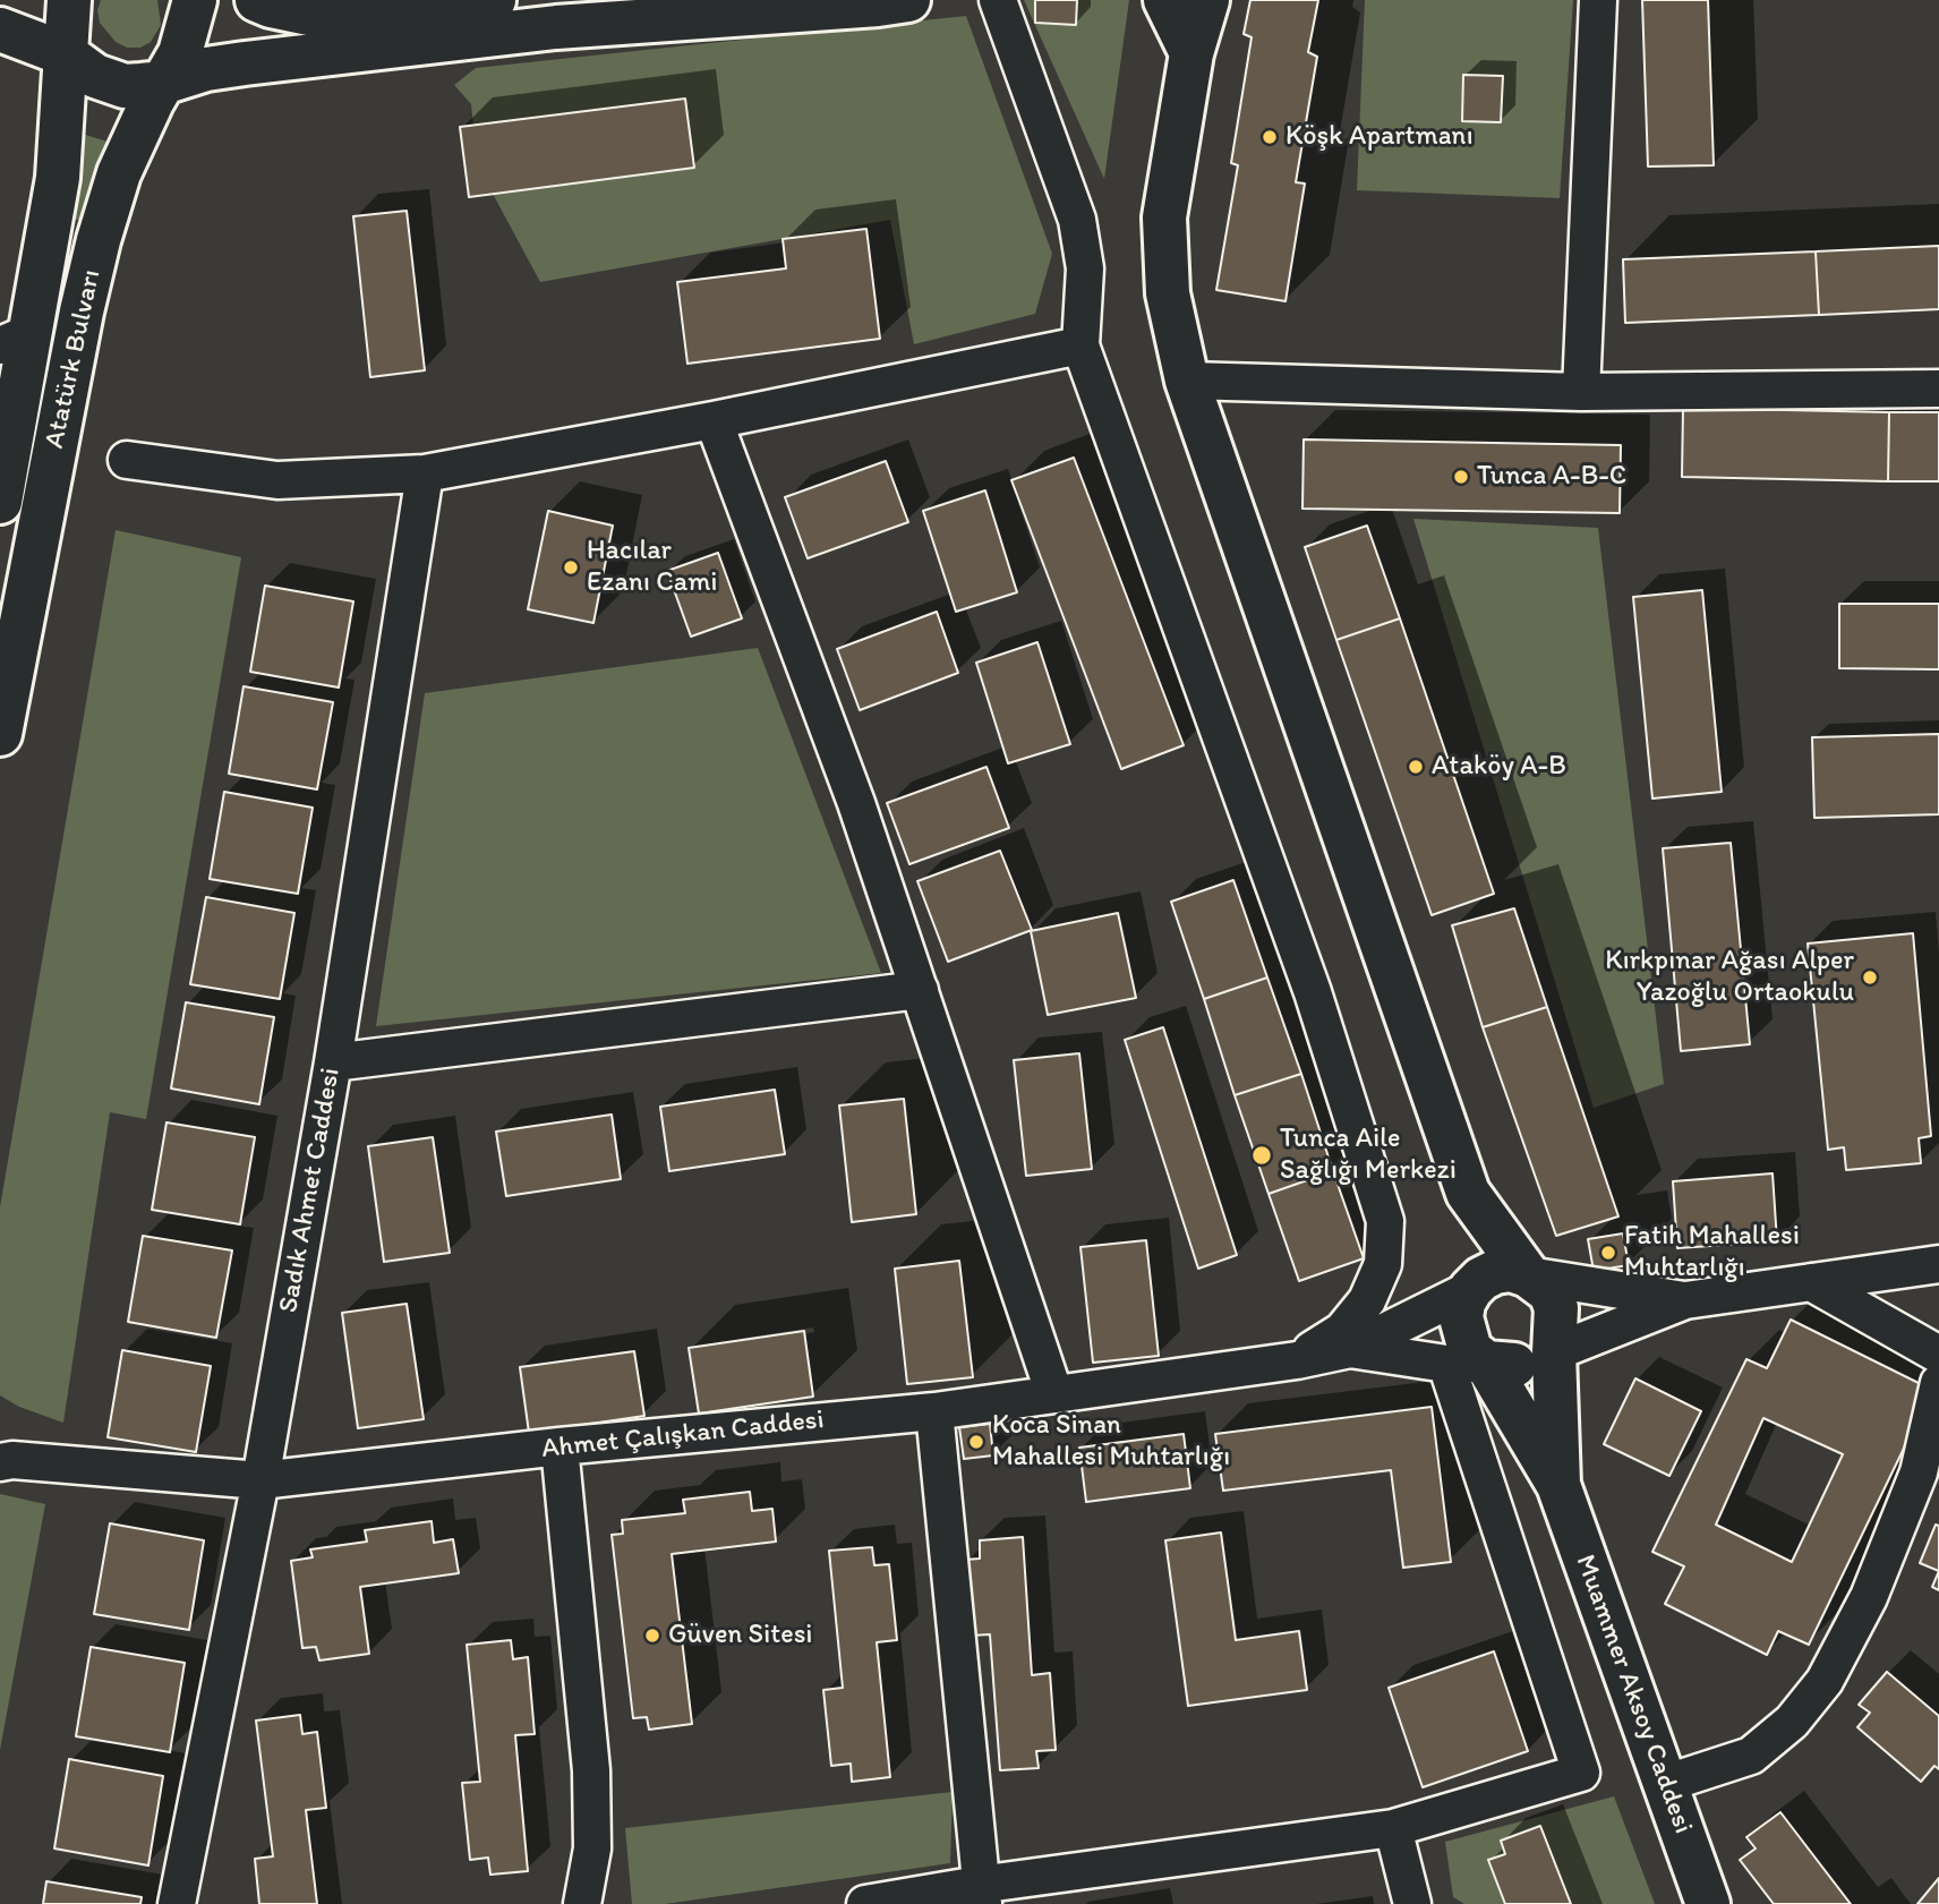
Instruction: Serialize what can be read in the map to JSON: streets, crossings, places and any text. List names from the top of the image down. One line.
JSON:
{"streets":{"main road":["Atatürk Bulvarı","Muammer Aksoy Caddesi"],"street":["Sadık Ahmet Caddesi","Ahmet Çalışkan Caddesi"]},"crossings":[["Sadık Ahmet Caddesi","Ahmet Çalışkan Caddesi"],["Ahmet Çalışkan Caddesi","Muammer Aksoy Caddesi"]],"places":["Köşk Apartmanı","Tunca A-B-C","Hacılar Ezanı Cami","Ataköy A-B","Kırkpınar Ağası Alper Yazoğlu Ortaokulu","Tunca Aile Sağlığı Merkezi","Fatih Mahallesi Muhtarlığı","Koca Sinan Mahallesi Muhtarlığı","Güven Sitesi"]}
